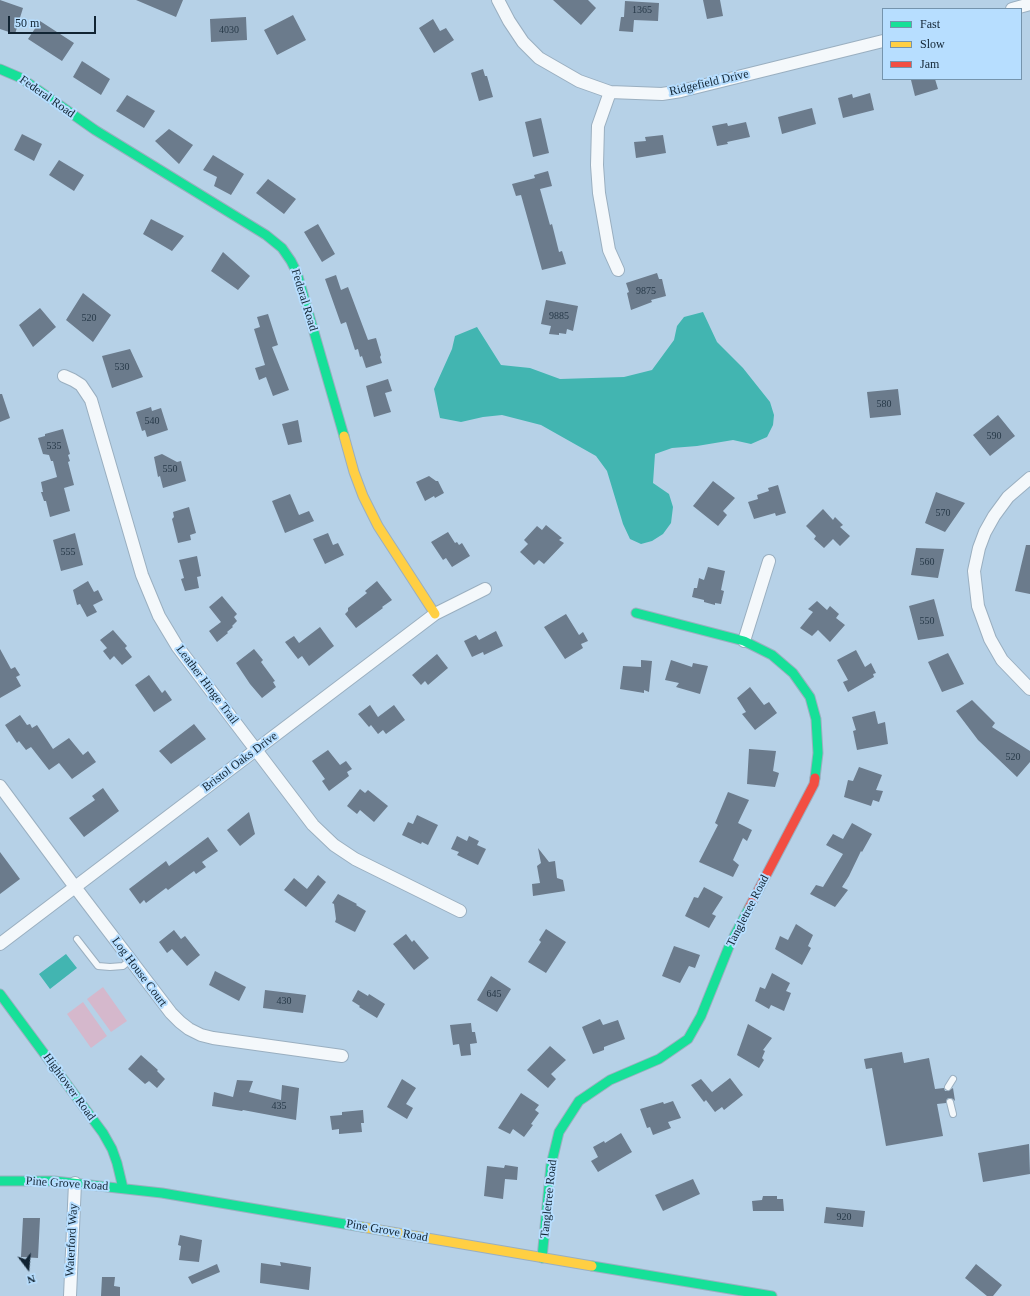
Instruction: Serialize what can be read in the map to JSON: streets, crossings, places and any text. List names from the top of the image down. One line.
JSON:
{"streets":{"street":["Ridgefield Drive","Federal Road","Leather Hinge Trail","Bristol Oaks Drive","Tangletree Road","Log House Court","Hightower Road","Pine Grove Road","Waterford Way"]},"crossings":[["Federal Road","Bristol Oaks Drive"],["Leather Hinge Trail","Bristol Oaks Drive"],["Bristol Oaks Drive","Log House Court"],["Tangletree Road","Pine Grove Road"],["Hightower Road","Pine Grove Road"],["Pine Grove Road","Waterford Way"]],"house_numbers":["1365","4030","9875","9885","520","530","580","540","590","535","550","570","555","560","550","520","645","430","435","920"],"legend":["Fast","Slow","Jam"],"scale_bar":"50 m","north":"bottom"}
